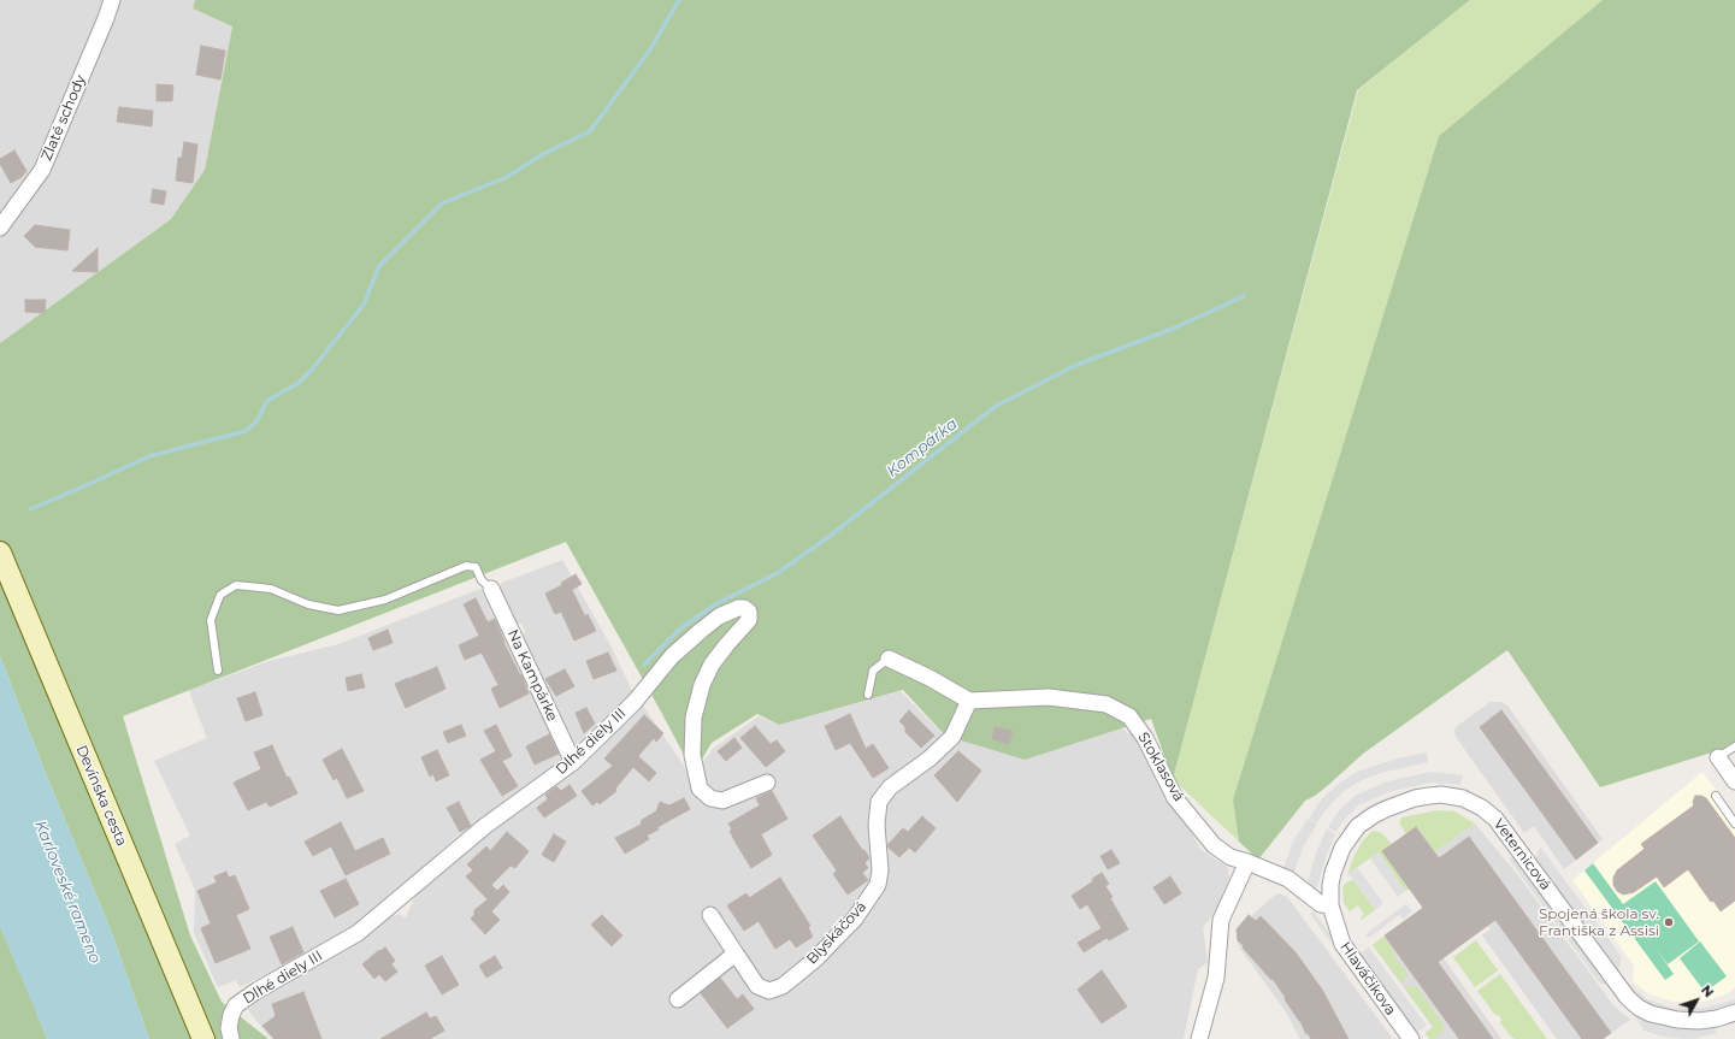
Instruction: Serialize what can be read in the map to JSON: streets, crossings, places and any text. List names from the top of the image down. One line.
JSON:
{"streets":{"street":["Zlaté schody","Na Kampárke","Dlhé diely III","Stoklasová","Devínska cesta","Veternicová","Blyskáčová","Hlaváčikova"]},"crossings":[["Na Kampárke","Dlhé diely III"],["Stoklasová","Blyskáčová"],["Stoklasová","Hlaváčikova"],["Veternicová","Hlaváčikova"]],"water":["Kompárka","Karloveské rameno"],"places":["Spojená škola sv. Františka z Assisi"],"north":"top right"}
